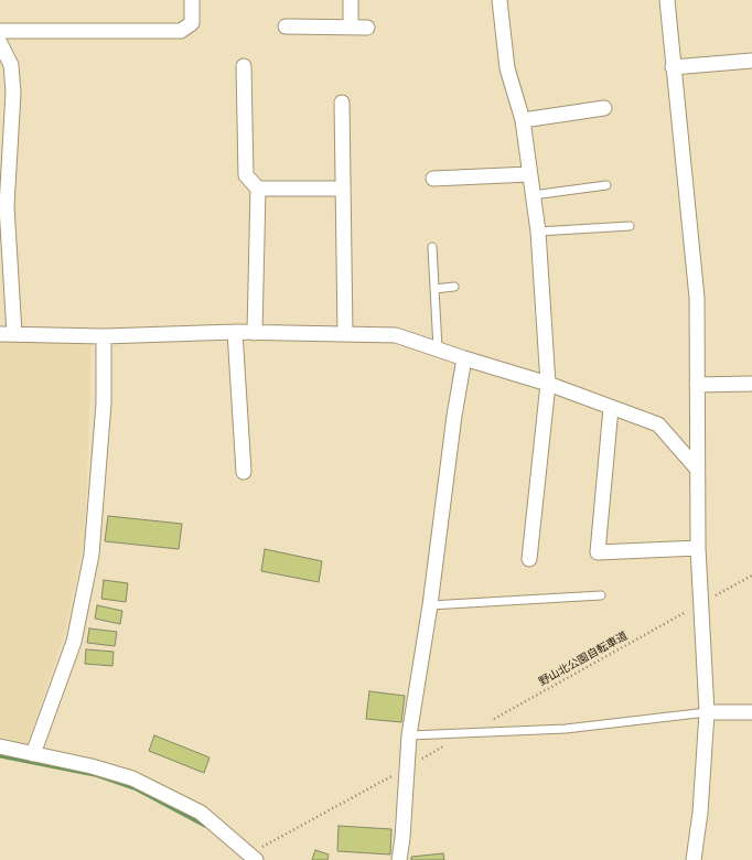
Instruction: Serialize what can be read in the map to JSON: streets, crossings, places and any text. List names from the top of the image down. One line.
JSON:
{"streets":{"path":["野山北公園自転車道"]}}
